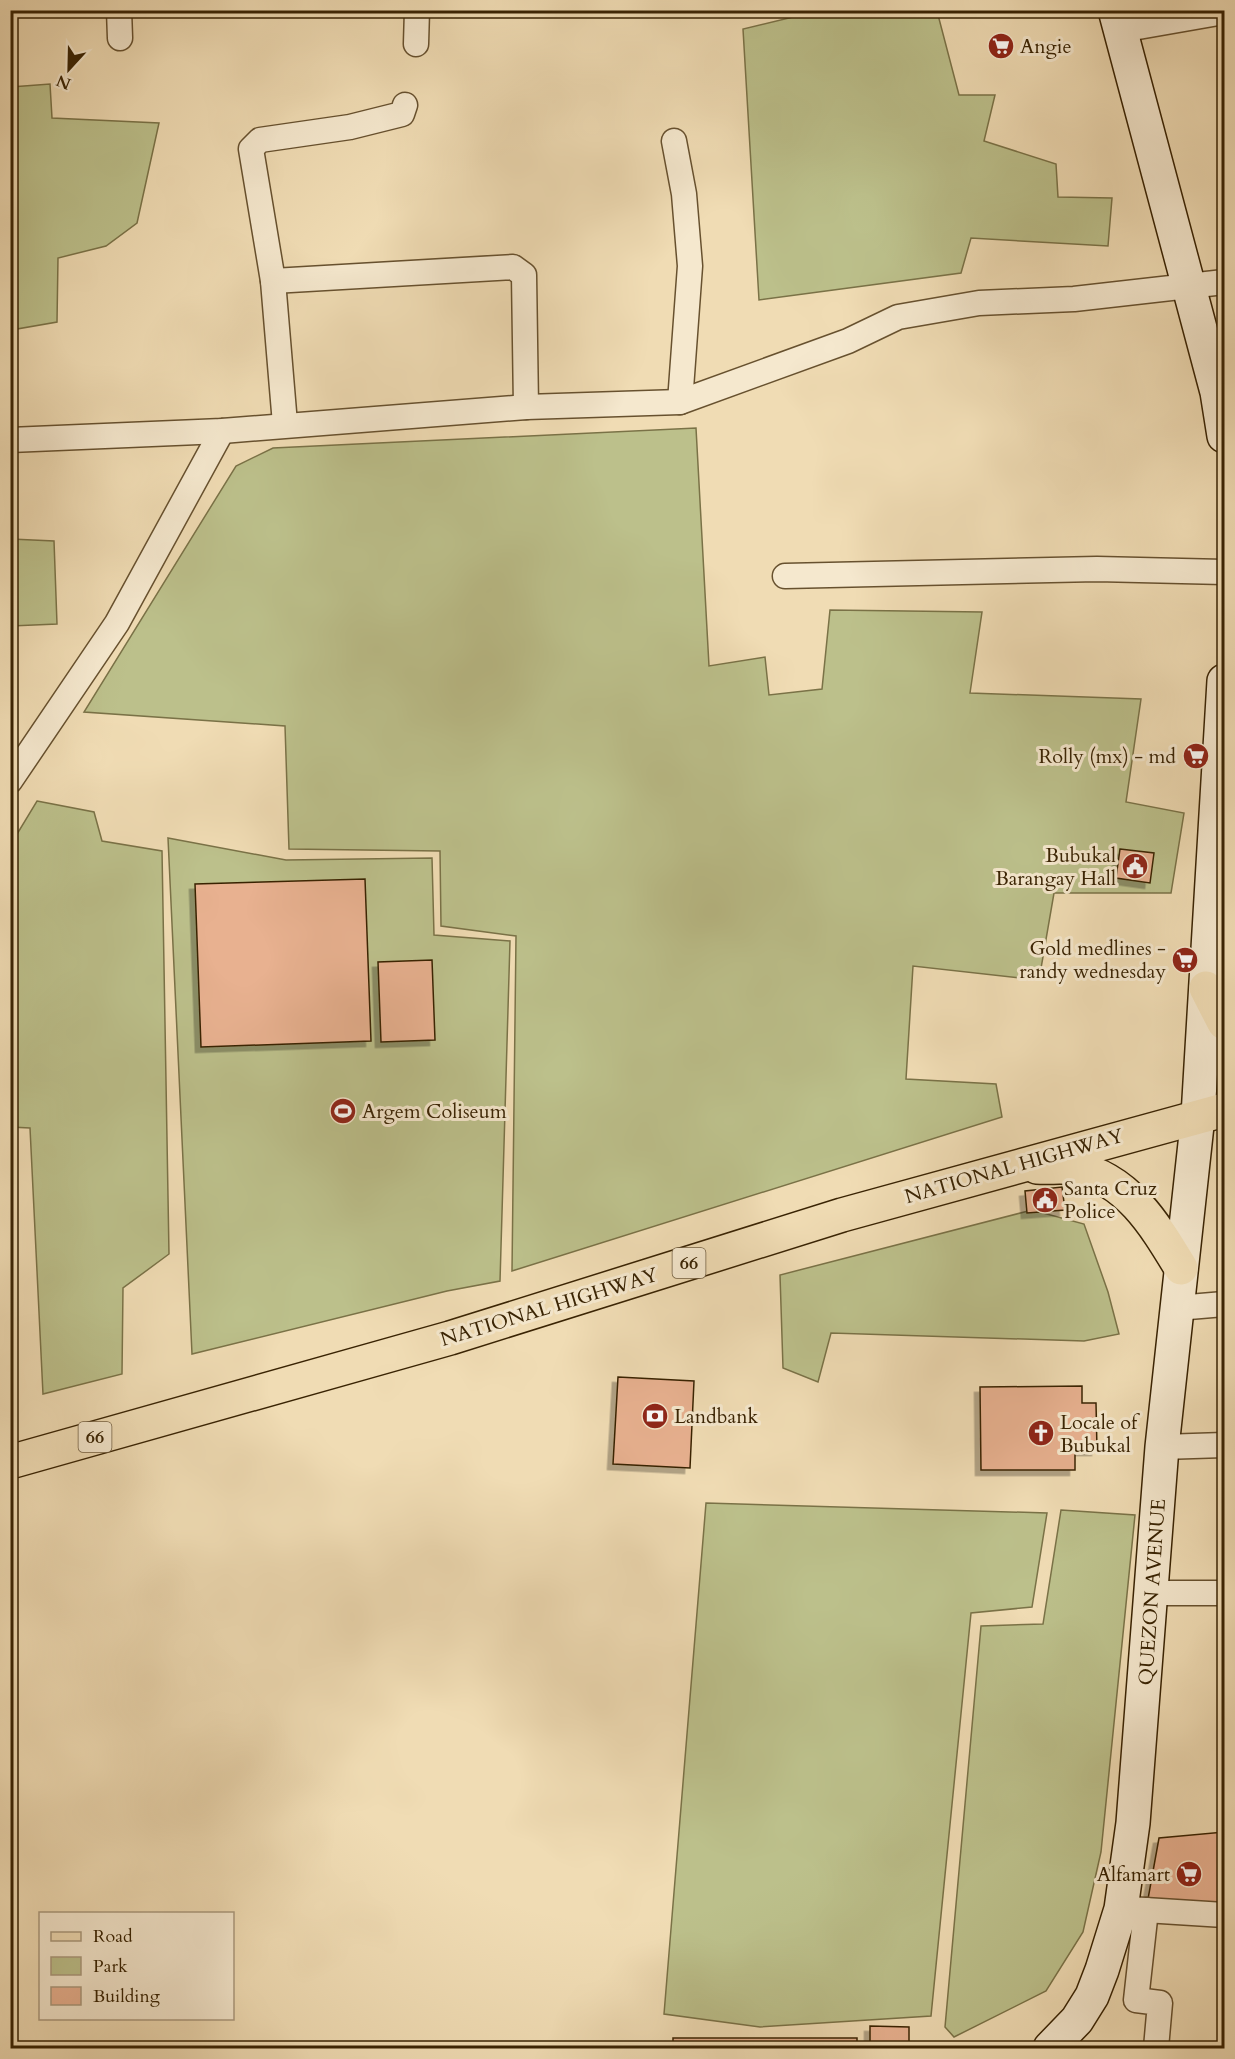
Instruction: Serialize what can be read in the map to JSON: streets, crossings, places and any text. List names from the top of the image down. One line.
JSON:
{"streets":{"main road":["NATIONAL HIGHWAY","66","QUEZON AVENUE"]},"crossings":[["NATIONAL HIGHWAY","QUEZON AVENUE"]],"places":{"supermarket":["Angie","Rolly (mx) - md","Gold medlines - randy wednesday","Alfamart"],"public building":["Bubukal Barangay Hall","Santa Cruz Police"],"sports":["Argem Coliseum"],"bank":["Landbank"],"church":["Locale of Bubukal"]},"legend":["Road","Park","Building"],"north":"bottom"}
